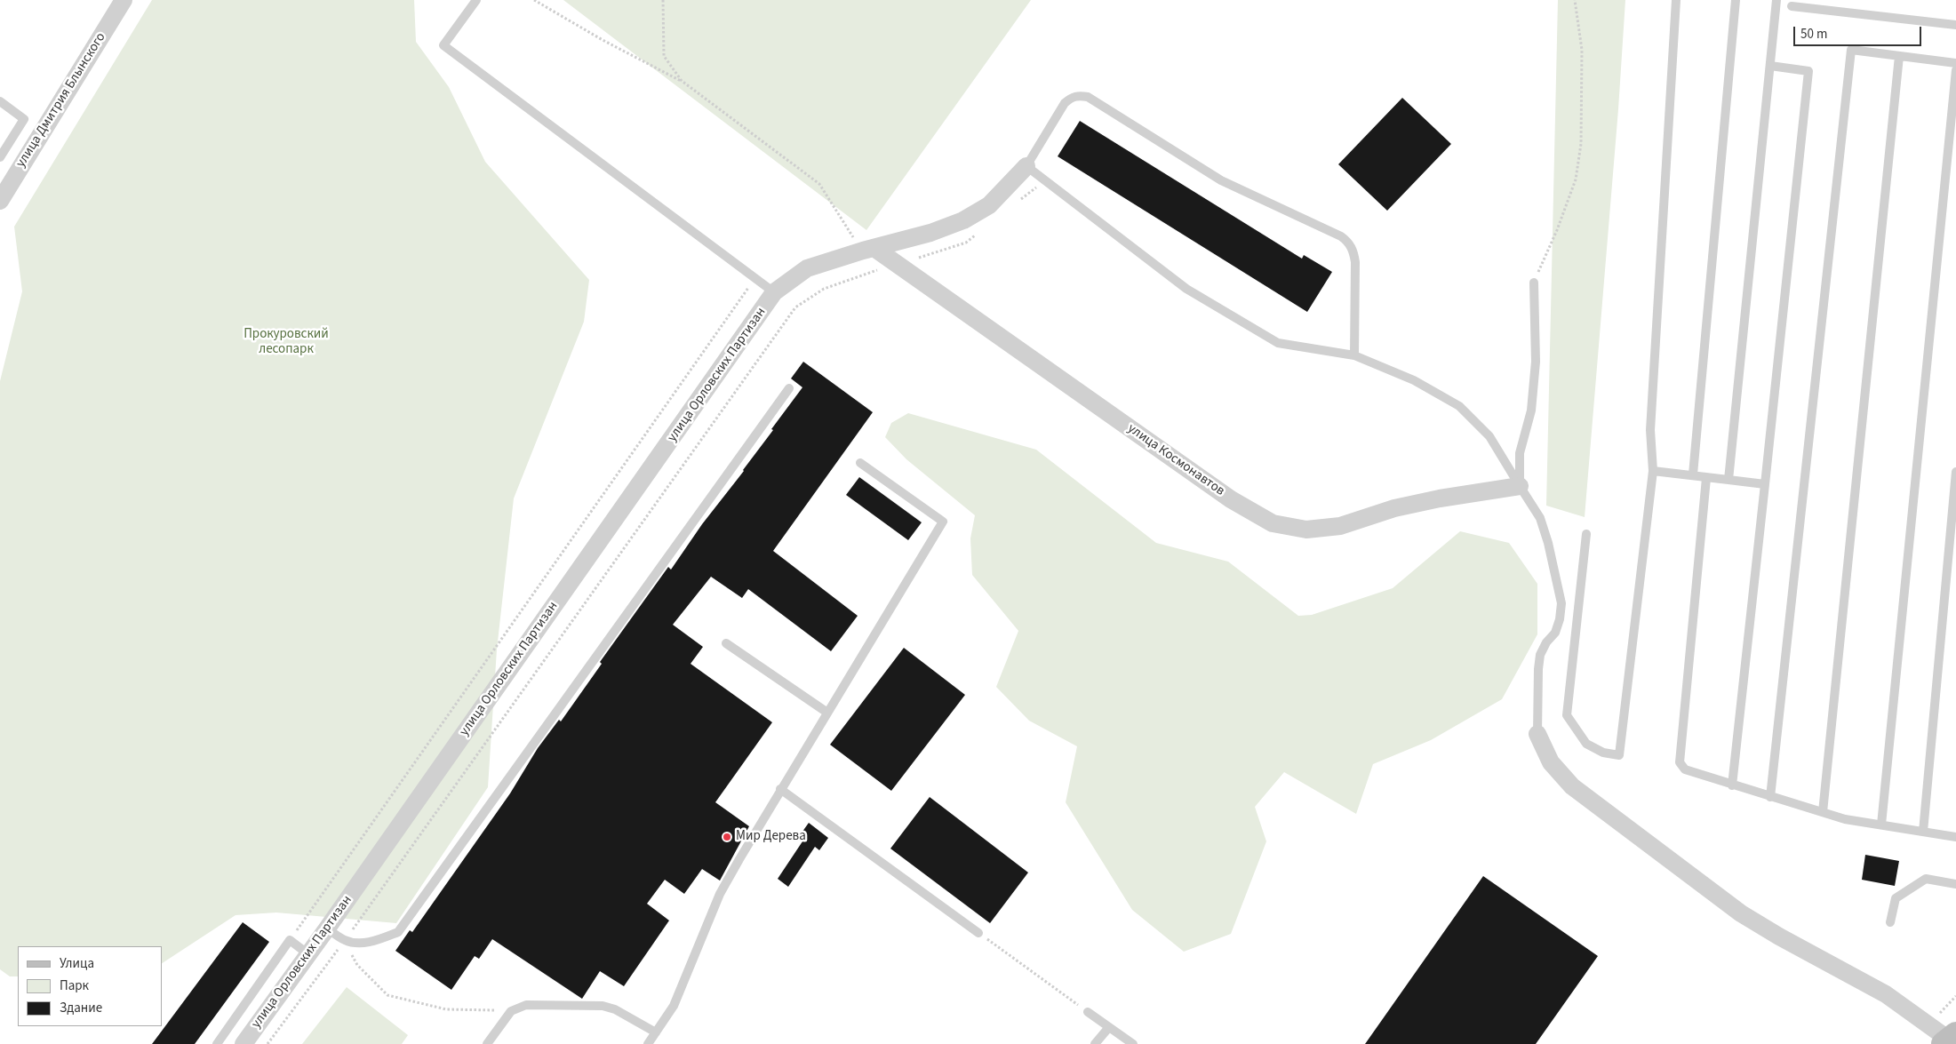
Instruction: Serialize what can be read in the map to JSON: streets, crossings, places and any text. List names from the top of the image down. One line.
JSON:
{"streets":{"street":["улица Дмитрия Блынского","улица Орловских Партизан","улица Космонавтов"]},"crossings":[["улица Орловских Партизан","улица Космонавтов"]],"parks":["Прокуровский лесопарк"],"places":["Мир Дерева"],"legend":["Улица","Парк","Здание"],"scale_bar":"50 m"}
